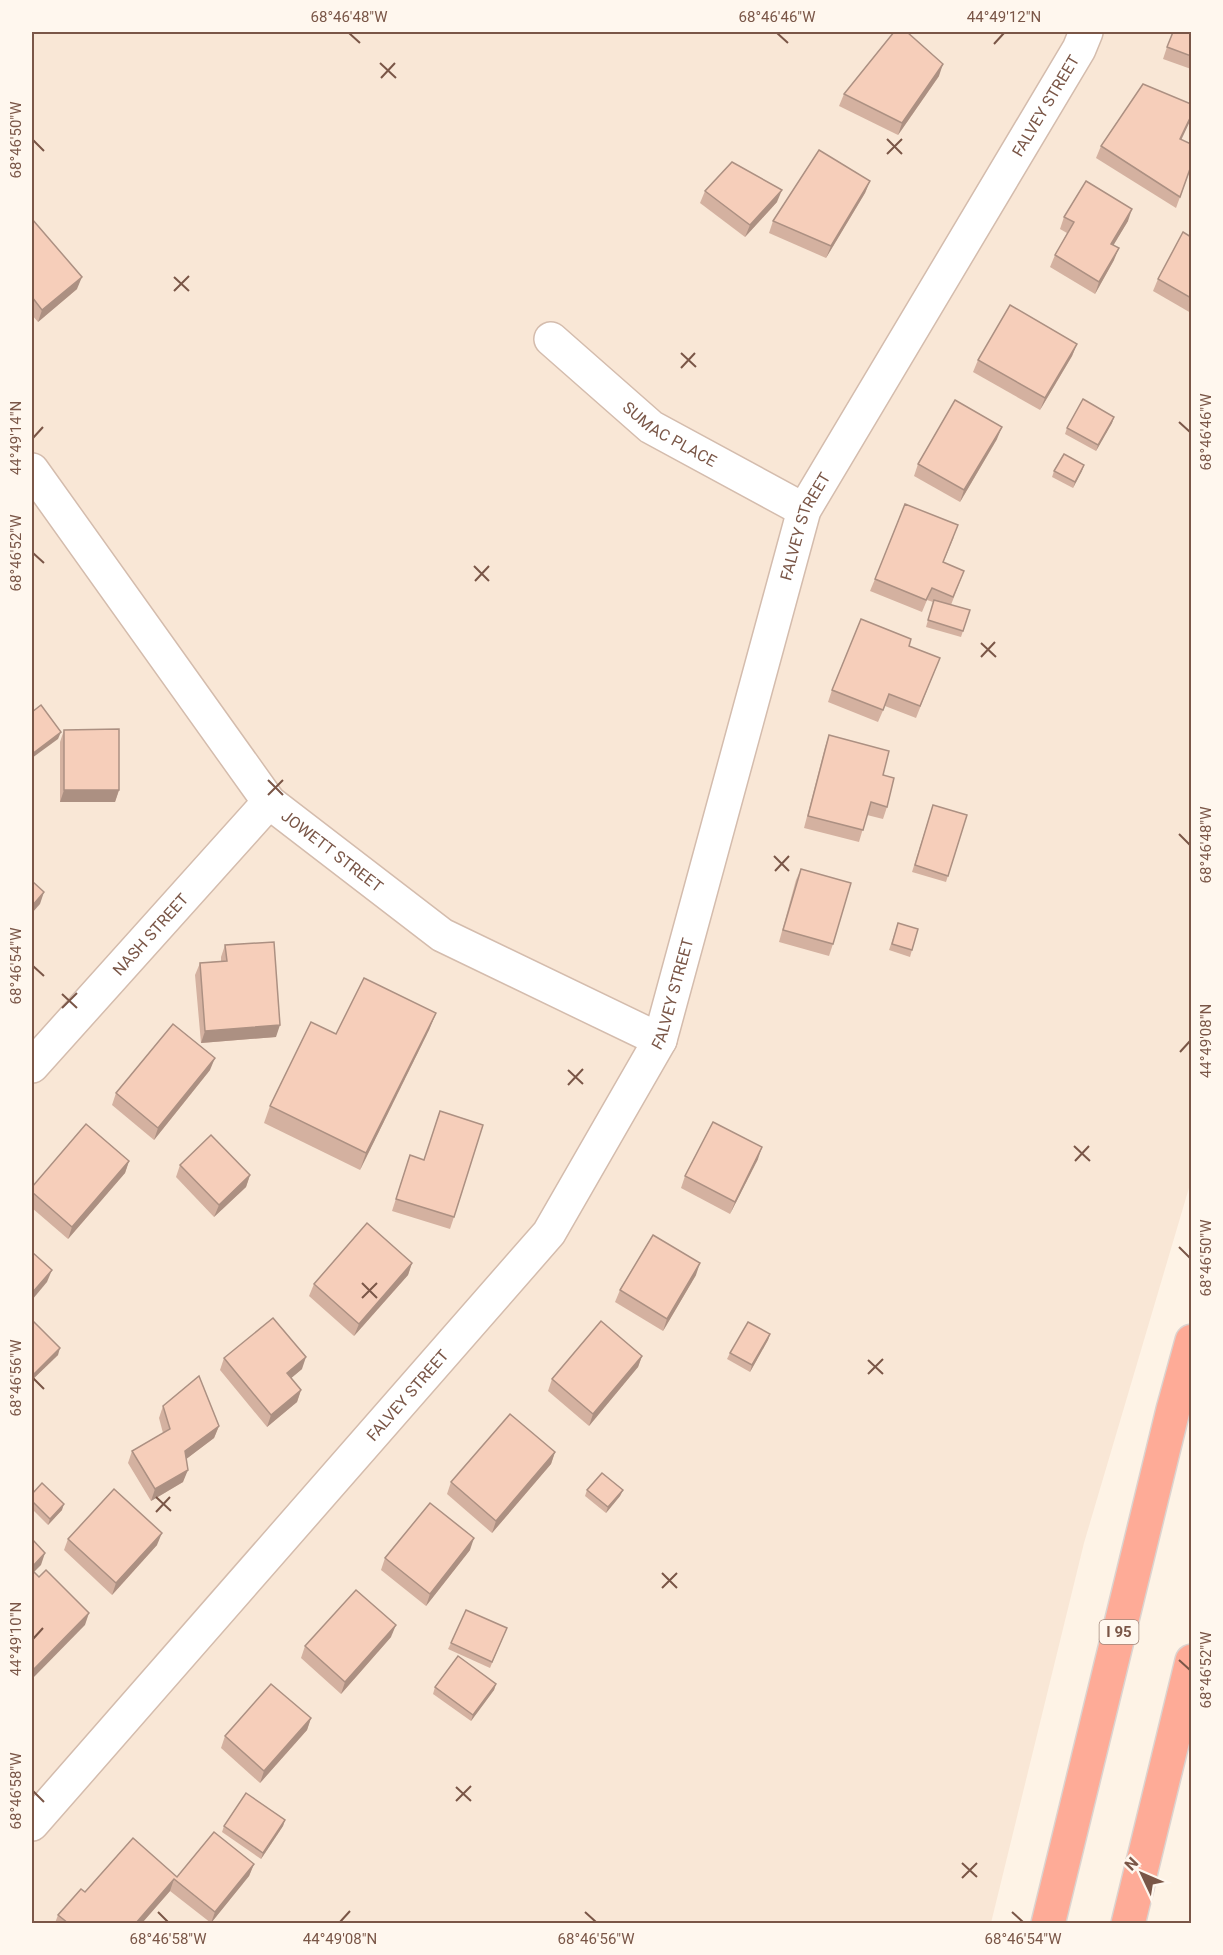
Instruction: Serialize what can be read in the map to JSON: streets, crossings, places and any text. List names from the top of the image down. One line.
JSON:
{"streets":{"highway":["I 95"],"street":["FALVEY STREET","SUMAC PLACE","JOWETT STREET","NASH STREET"]},"crossings":[["FALVEY STREET","SUMAC PLACE"],["FALVEY STREET","JOWETT STREET"],["JOWETT STREET","NASH STREET"]],"north":"top left","coordinates":["68°46'48\"W","68°46'46\"W","44°49'12\"N","68°46'50\"W","44°49'14\"N","68°46'52\"W","68°46'54\"W","44°49'08\"N","68°46'56\"W","44°49'10\"N","68°46'58\"W"]}
